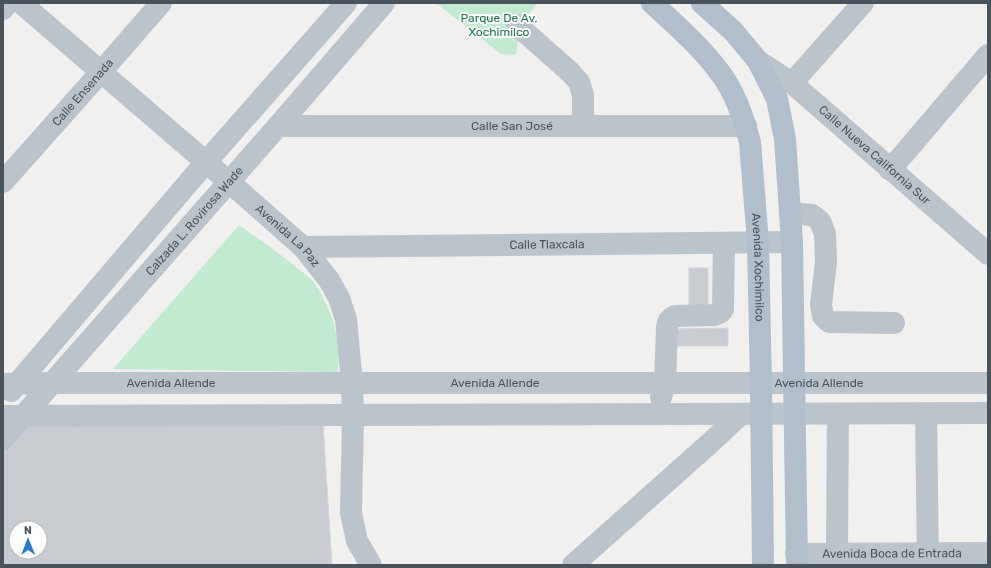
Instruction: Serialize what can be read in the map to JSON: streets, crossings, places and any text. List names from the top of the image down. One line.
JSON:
{"streets":{"main road":["Avenida Xochimilco"],"street":["Calle Ensenada","Calle San José","Calle Nueva California Sur","Calzada L. Rovirosa Wade","Avenida La Paz","Calle Tlaxcala","Avenida Allende","Avenida Boca de Entrada"]},"crossings":[["Calle Ensenada","Avenida La Paz"],["Calle San José","Calzada L. Rovirosa Wade"],["Calle San José","Avenida Xochimilco"],["Calzada L. Rovirosa Wade","Avenida La Paz"],["Calzada L. Rovirosa Wade","Avenida Allende"],["Avenida La Paz","Calle Tlaxcala"],["Avenida La Paz","Avenida Allende"],["Calle Tlaxcala","Avenida Xochimilco"],["Avenida Xochimilco","Avenida Allende"]],"parks":["Parque De Av. Xochimilco"],"north":"top"}
